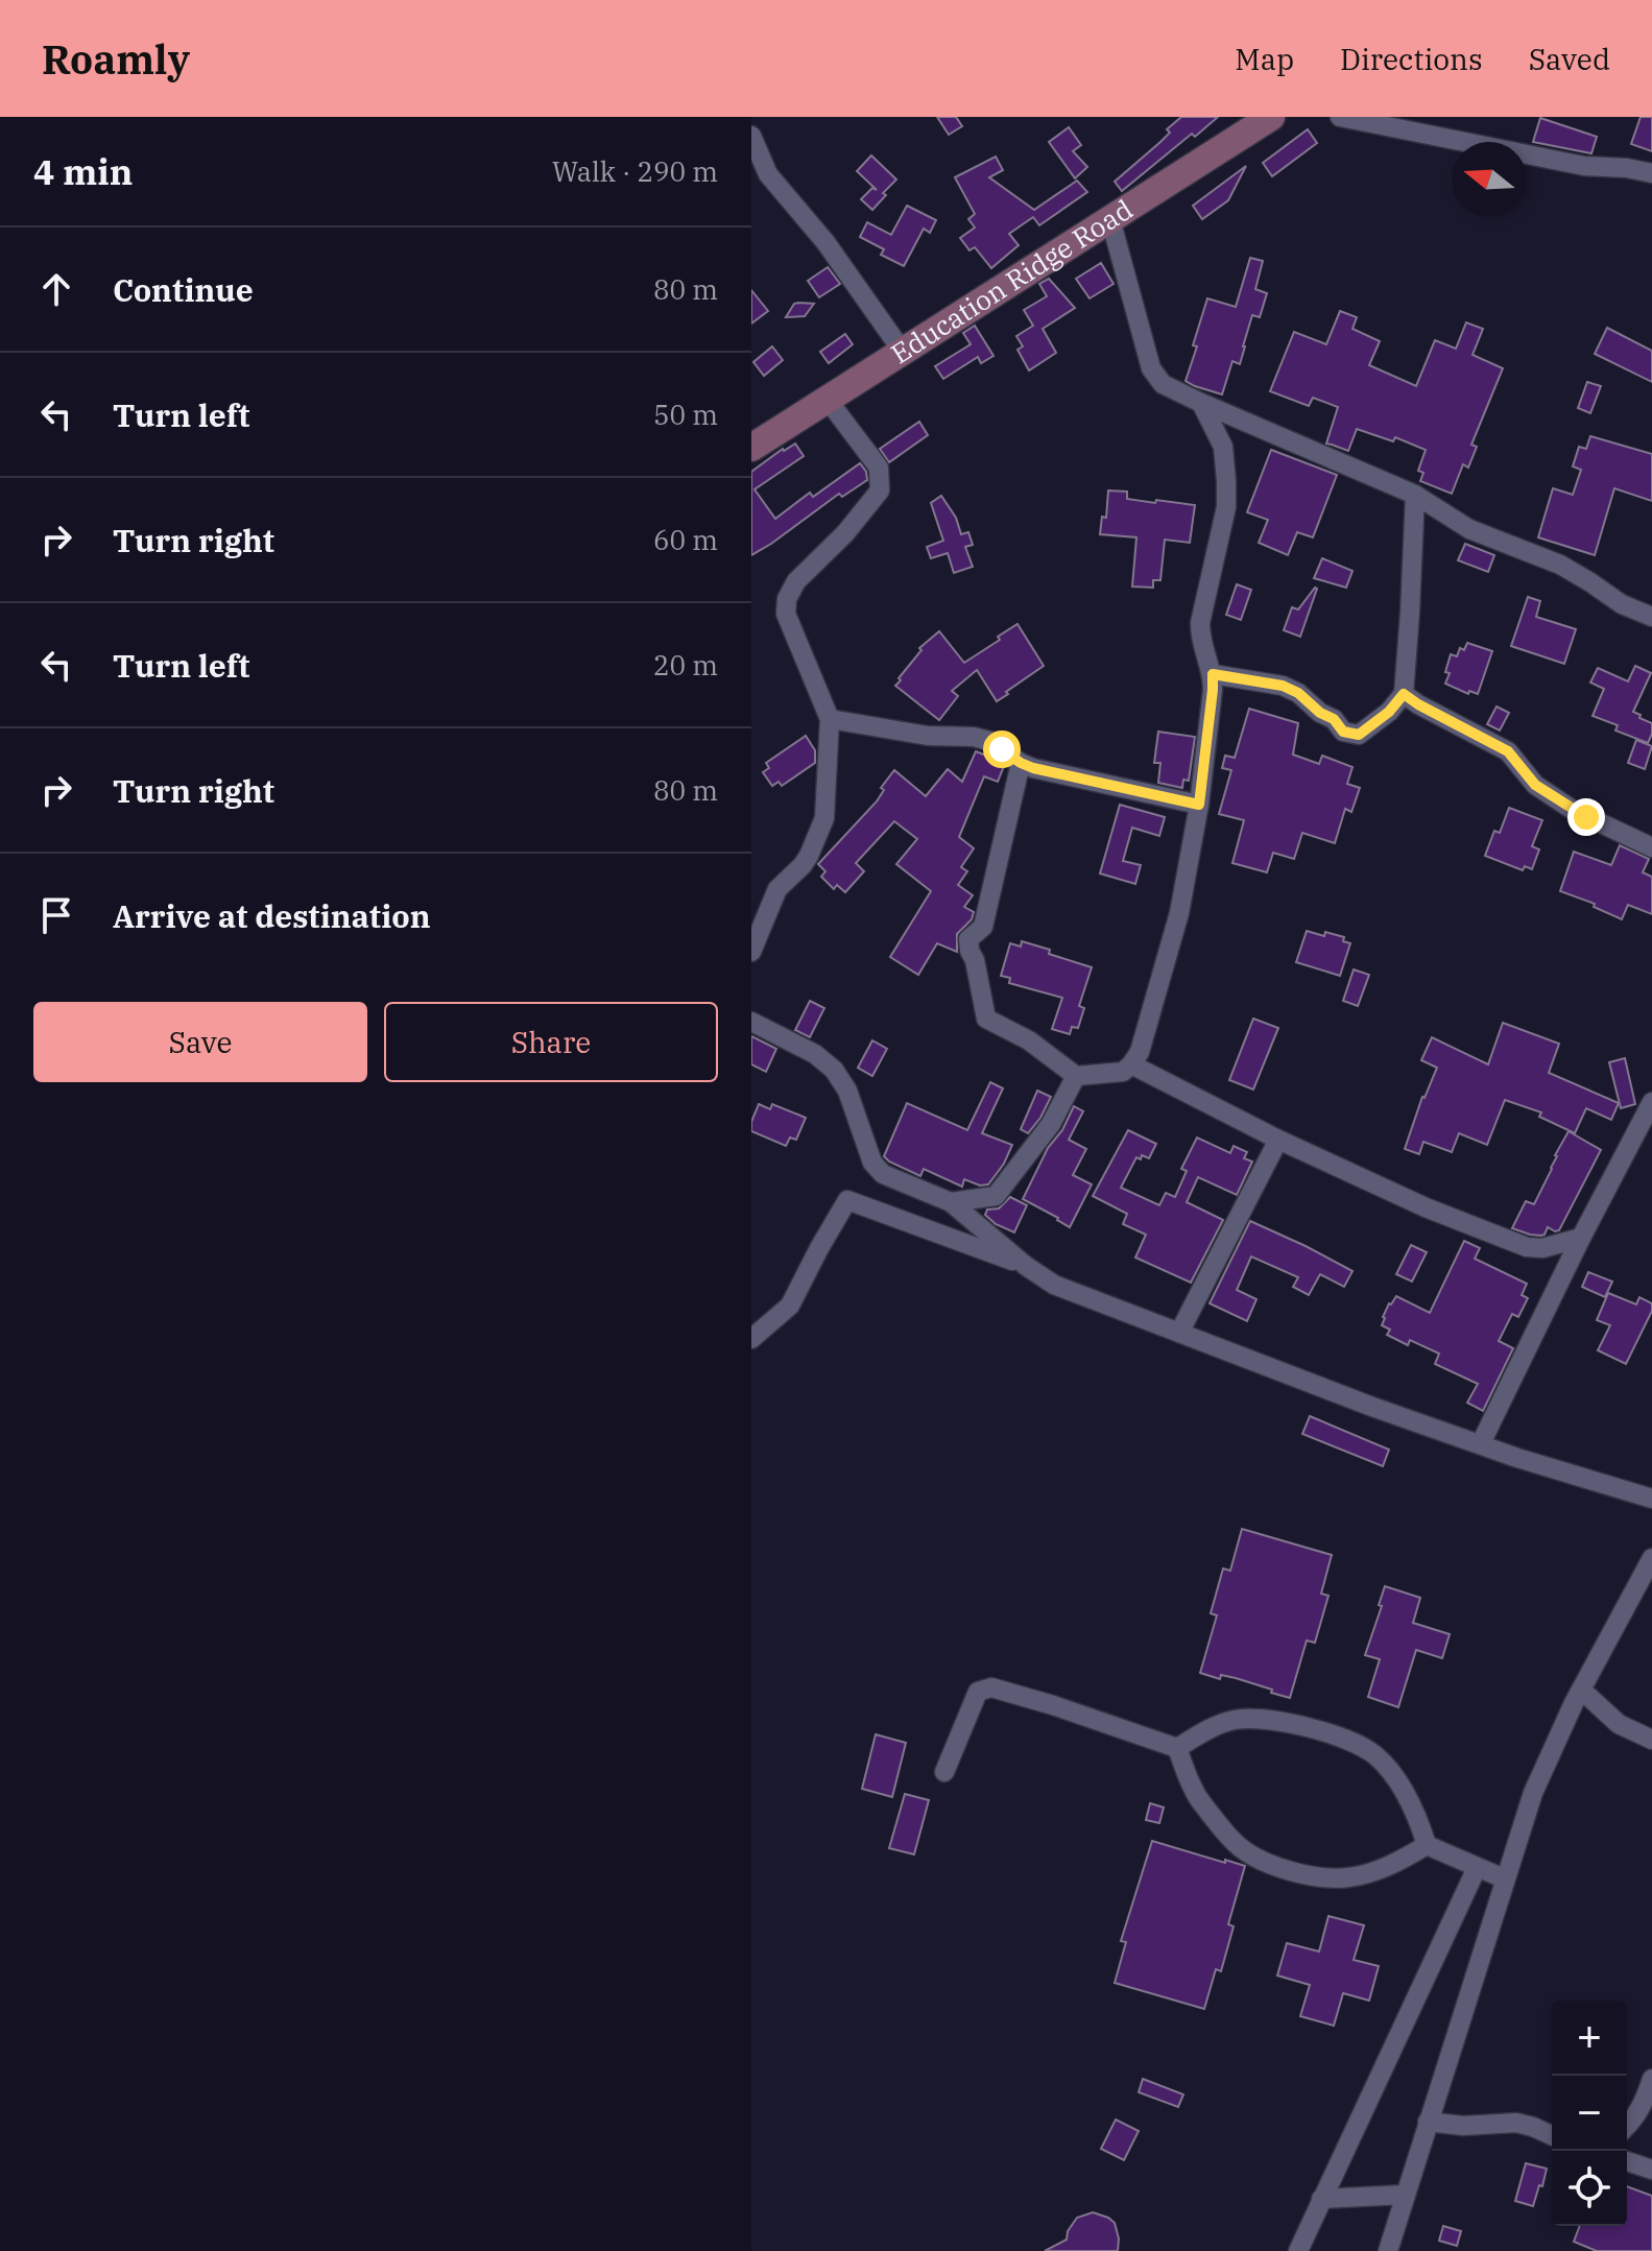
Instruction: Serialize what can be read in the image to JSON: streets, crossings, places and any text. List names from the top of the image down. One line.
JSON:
{"streets":{"main road":["Education Ridge Road"]},"north":"left","page":{"header":"Roamly","nav":["Map","Directions","Saved"],"heading":["4 min","Walk · 290 m"],"list":[["Continue","80 m"],["Turn left","50 m"],["Turn right","60 m"],["Turn left","20 m"],["Turn right","80 m"],"Arrive at destination"],"buttons":["Save","Share"],"map_buttons":["+","−"]}}
